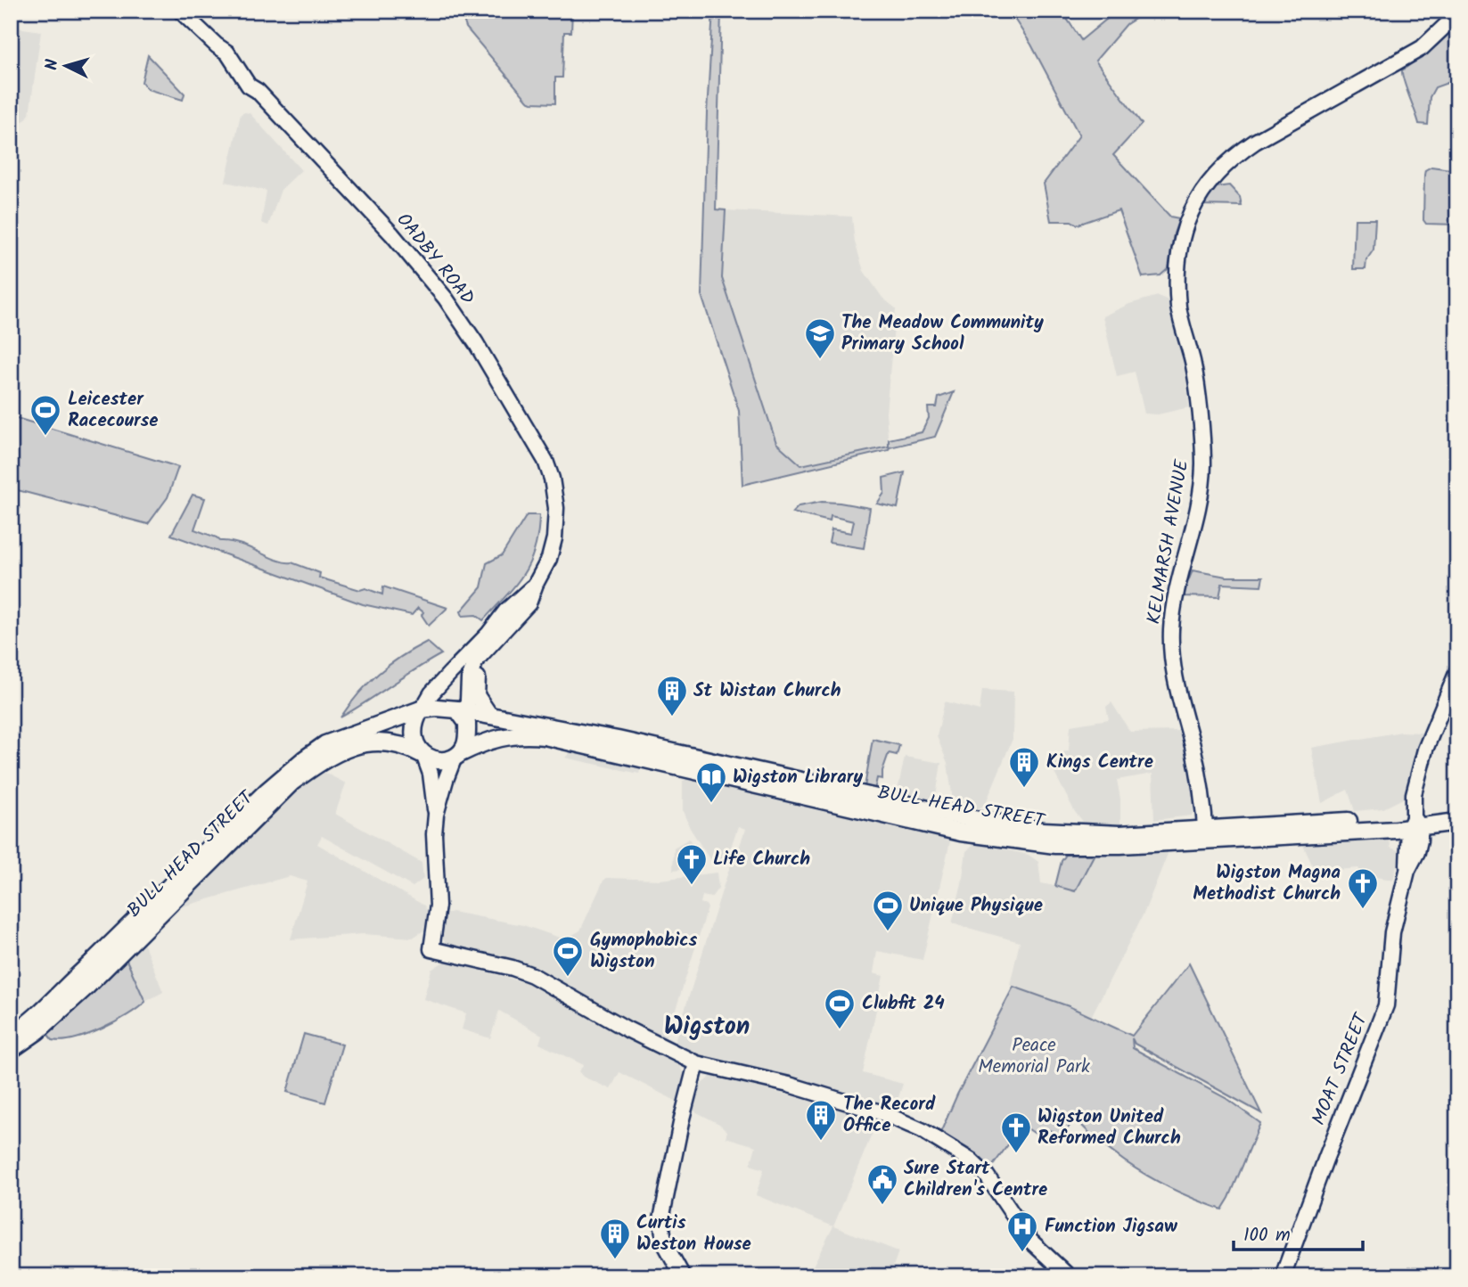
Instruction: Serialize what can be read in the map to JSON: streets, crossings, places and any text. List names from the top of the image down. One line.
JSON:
{"streets":{"main road":["OADBY ROAD","KELMARSH AVENUE","BULL HEAD STREET","MOAT STREET"]},"crossings":[["OADBY ROAD","BULL HEAD STREET"],["KELMARSH AVENUE","BULL HEAD STREET"],["BULL HEAD STREET","MOAT STREET"]],"districts":["Wigston"],"parks":["Peace Memorial Park"],"places":{"school or university":["The Meadow Community Primary School"],"sports":["Leicester Racecourse","Unique Physique","Gymophobics Wigston","Clubfit 24"],"building":["St Wistan Church","Kings Centre","The Record Office","Curtis Weston House"],"library":["Wigston Library"],"church":["Life Church","Wigston Magna Methodist Church","Wigston United Reformed Church"],"public building":["Sure Start Children's Centre"],"hospital":["Function Jigsaw"]},"scale_bar":"100 m","north":"left"}
